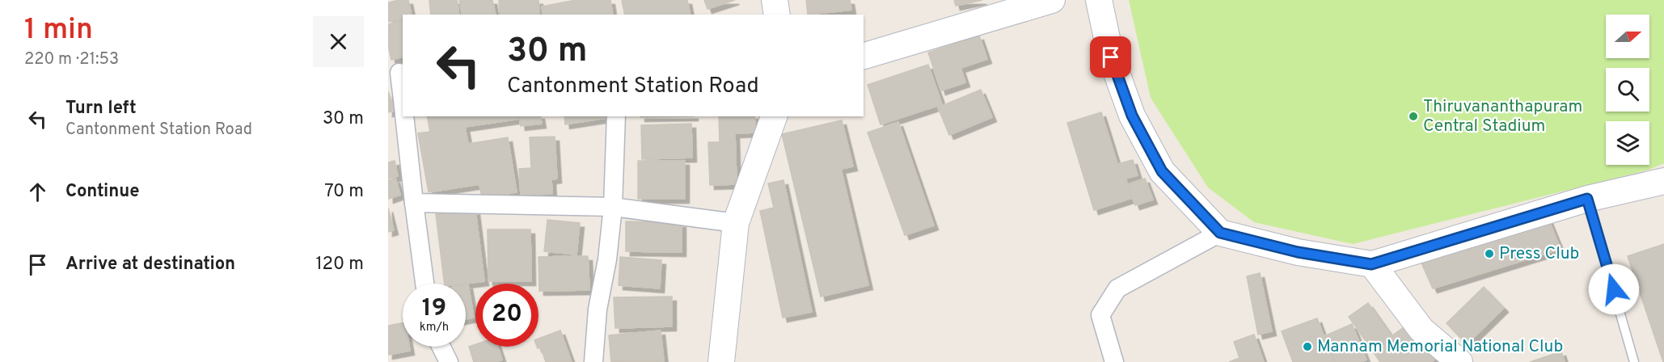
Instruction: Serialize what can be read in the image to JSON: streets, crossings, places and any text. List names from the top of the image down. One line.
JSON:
{"places":["Thiruvananthapuram Central Stadium","Press Club","Mannam Memorial National Club"],"north":"right","page":{"heading":["1 min","220 m · 21:53"],"turn":["30 m","Cantonment Station Road"],"list":[{"name":"Turn left","note":"Cantonment Station Road","value":"30 m"},{"name":"Continue","value":"70 m"},{"name":"Arrive at destination","value":"120 m"}],"speed":"19 km/h","limit":"20"}}
